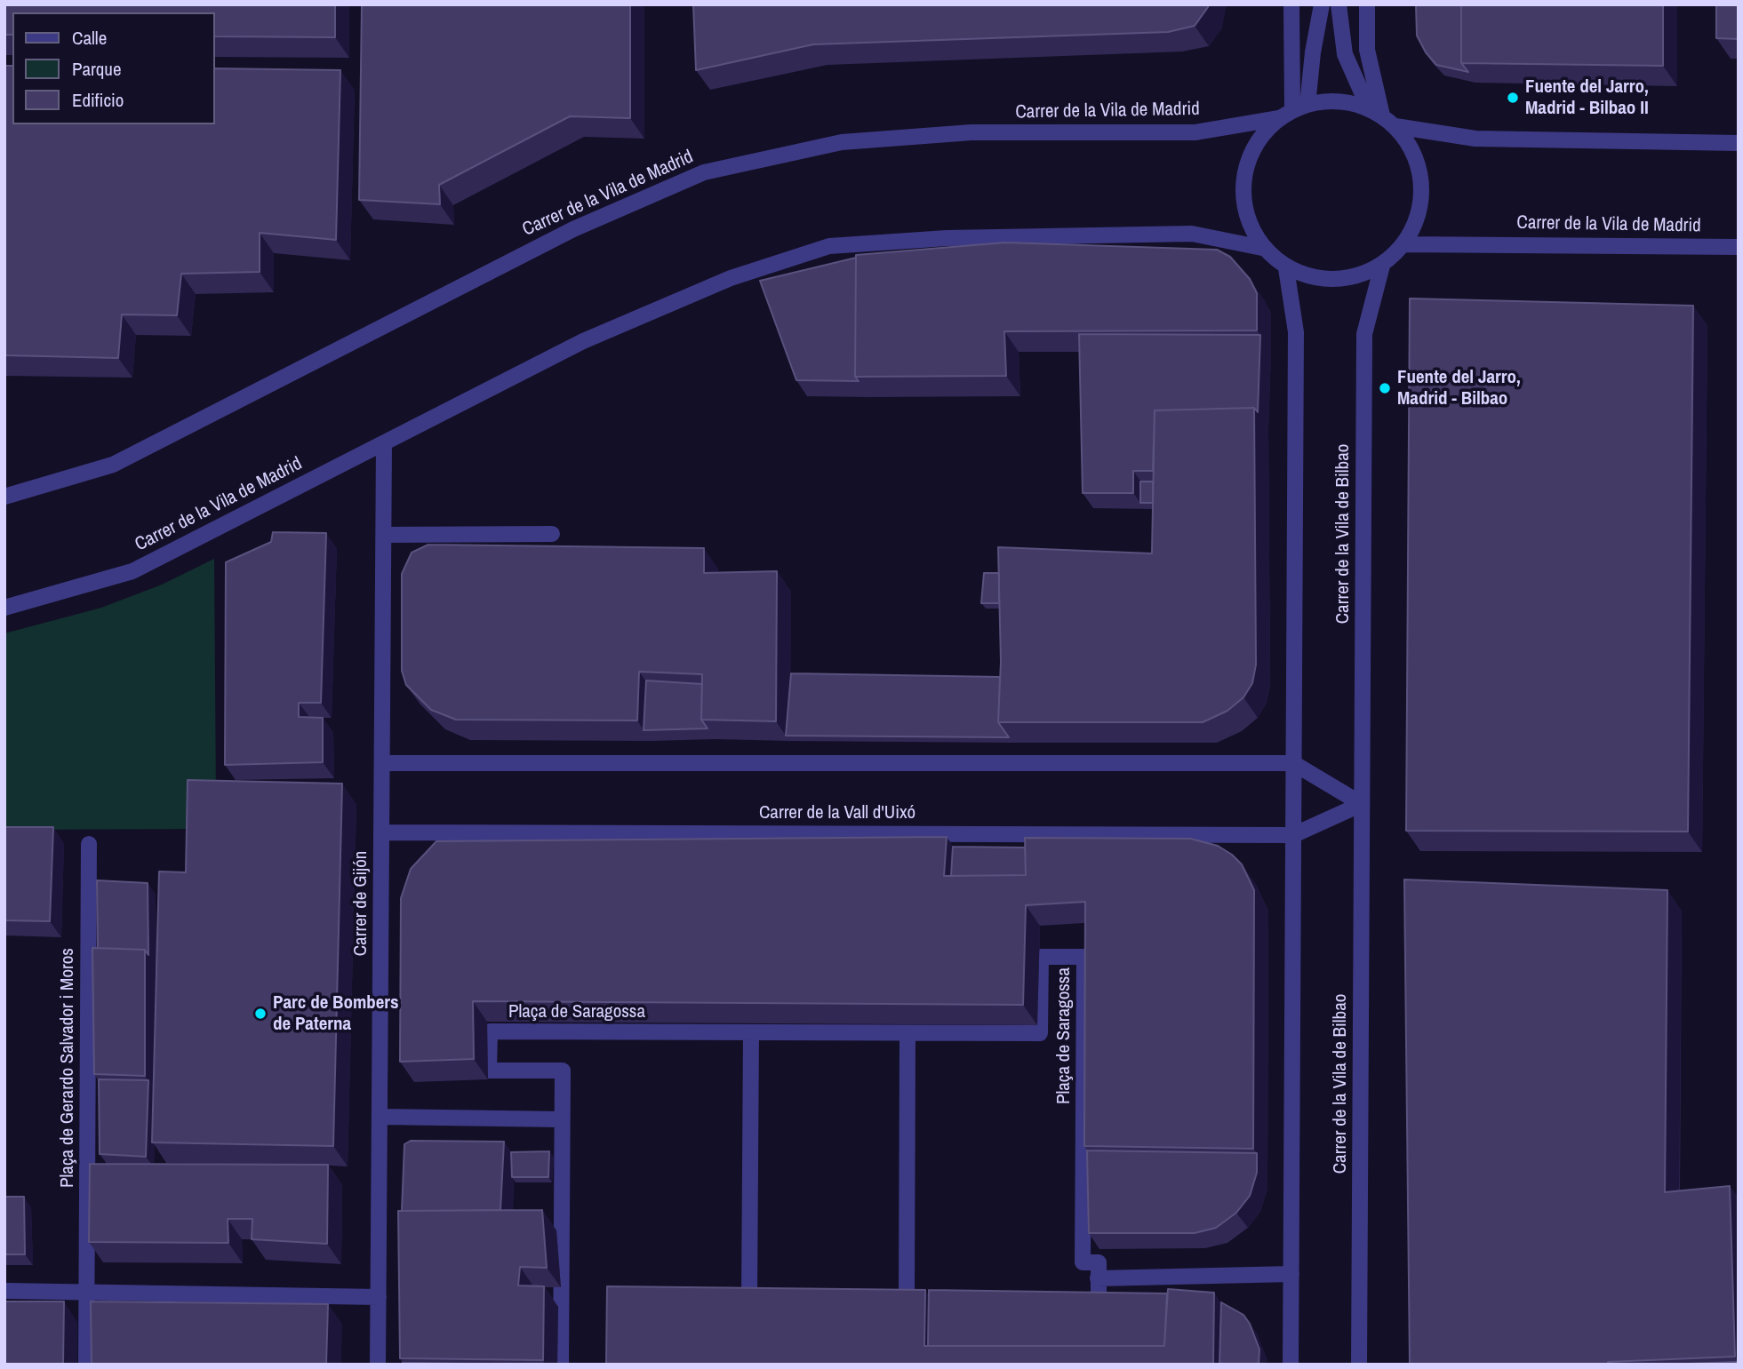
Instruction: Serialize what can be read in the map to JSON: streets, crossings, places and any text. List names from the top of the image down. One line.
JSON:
{"streets":{"street":["Carrer de la Vila de Madrid","Carrer de la Vila de Bilbao","Carrer de la Vall d'Uixó","Carrer de Gijón","Plaça de Saragossa","Plaça de Gerardo Salvador i Moros"]},"crossings":[["Carrer de la Vila de Madrid","Carrer de la Vila de Bilbao"],["Carrer de la Vila de Madrid","Carrer de Gijón"],["Carrer de la Vall d'Uixó","Carrer de Gijón"]],"places":["Fuente del Jarro, Madrid - Bilbao II","Fuente del Jarro, Madrid - Bilbao","Parc de Bombers de Paterna"],"legend":["Calle","Parque","Edificio"]}
